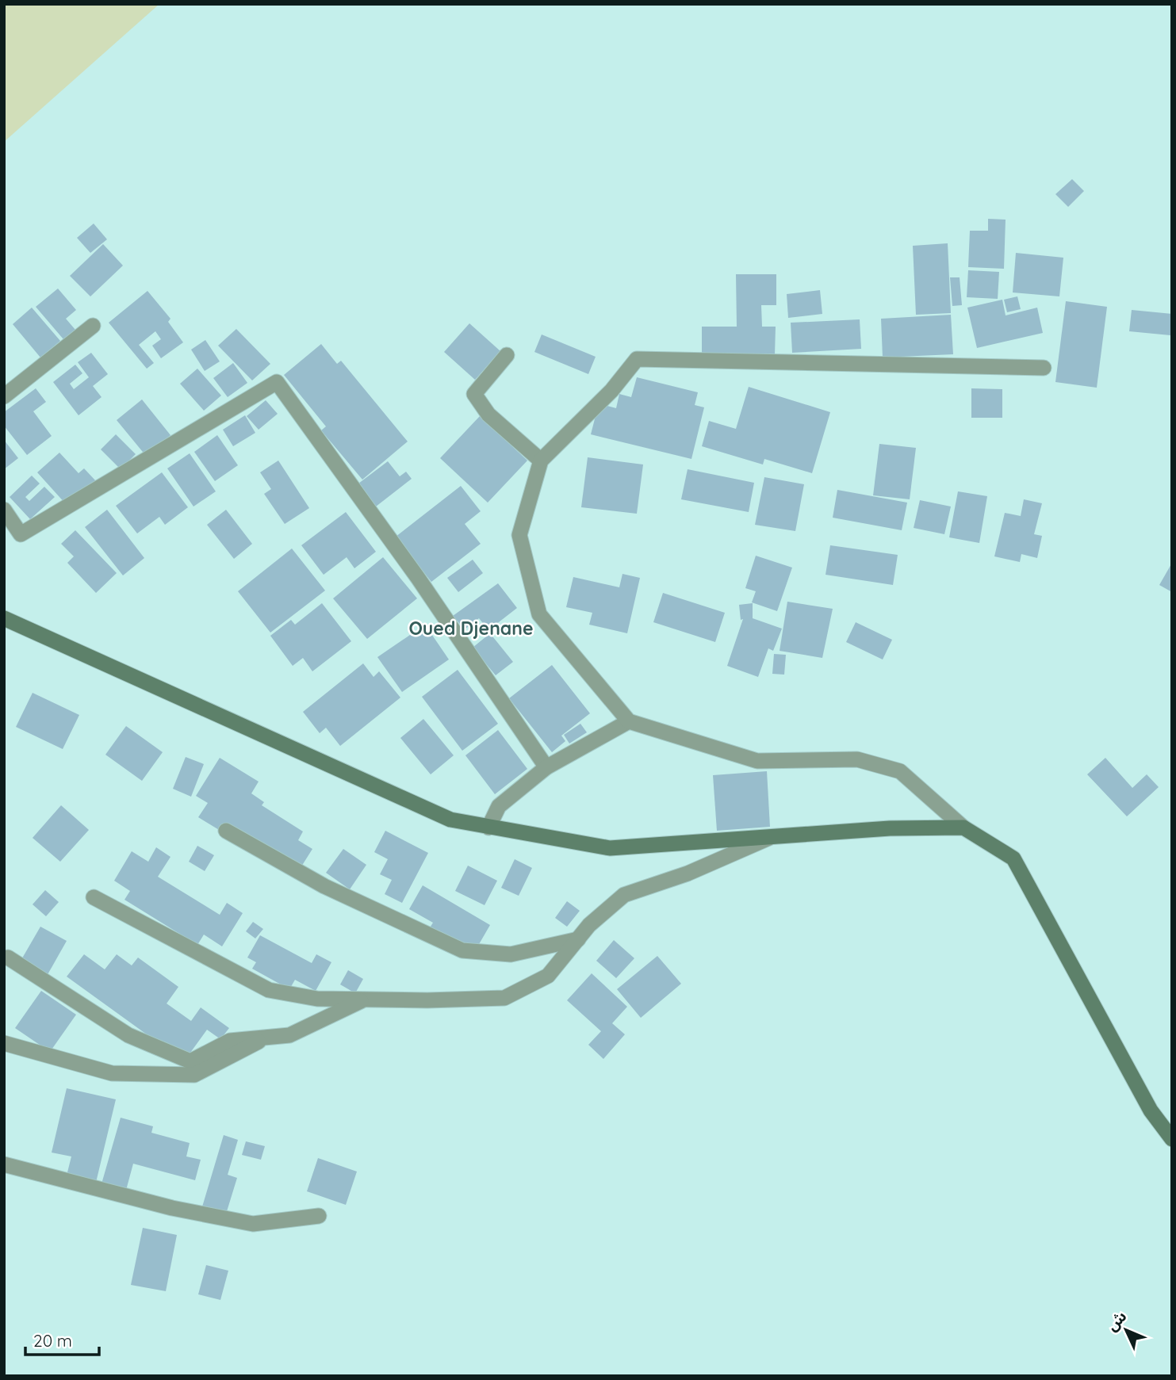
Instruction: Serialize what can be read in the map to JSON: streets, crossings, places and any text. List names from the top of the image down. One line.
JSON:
{"districts":["Oued Djenane"],"scale_bar":"20 m","north":"top left"}
